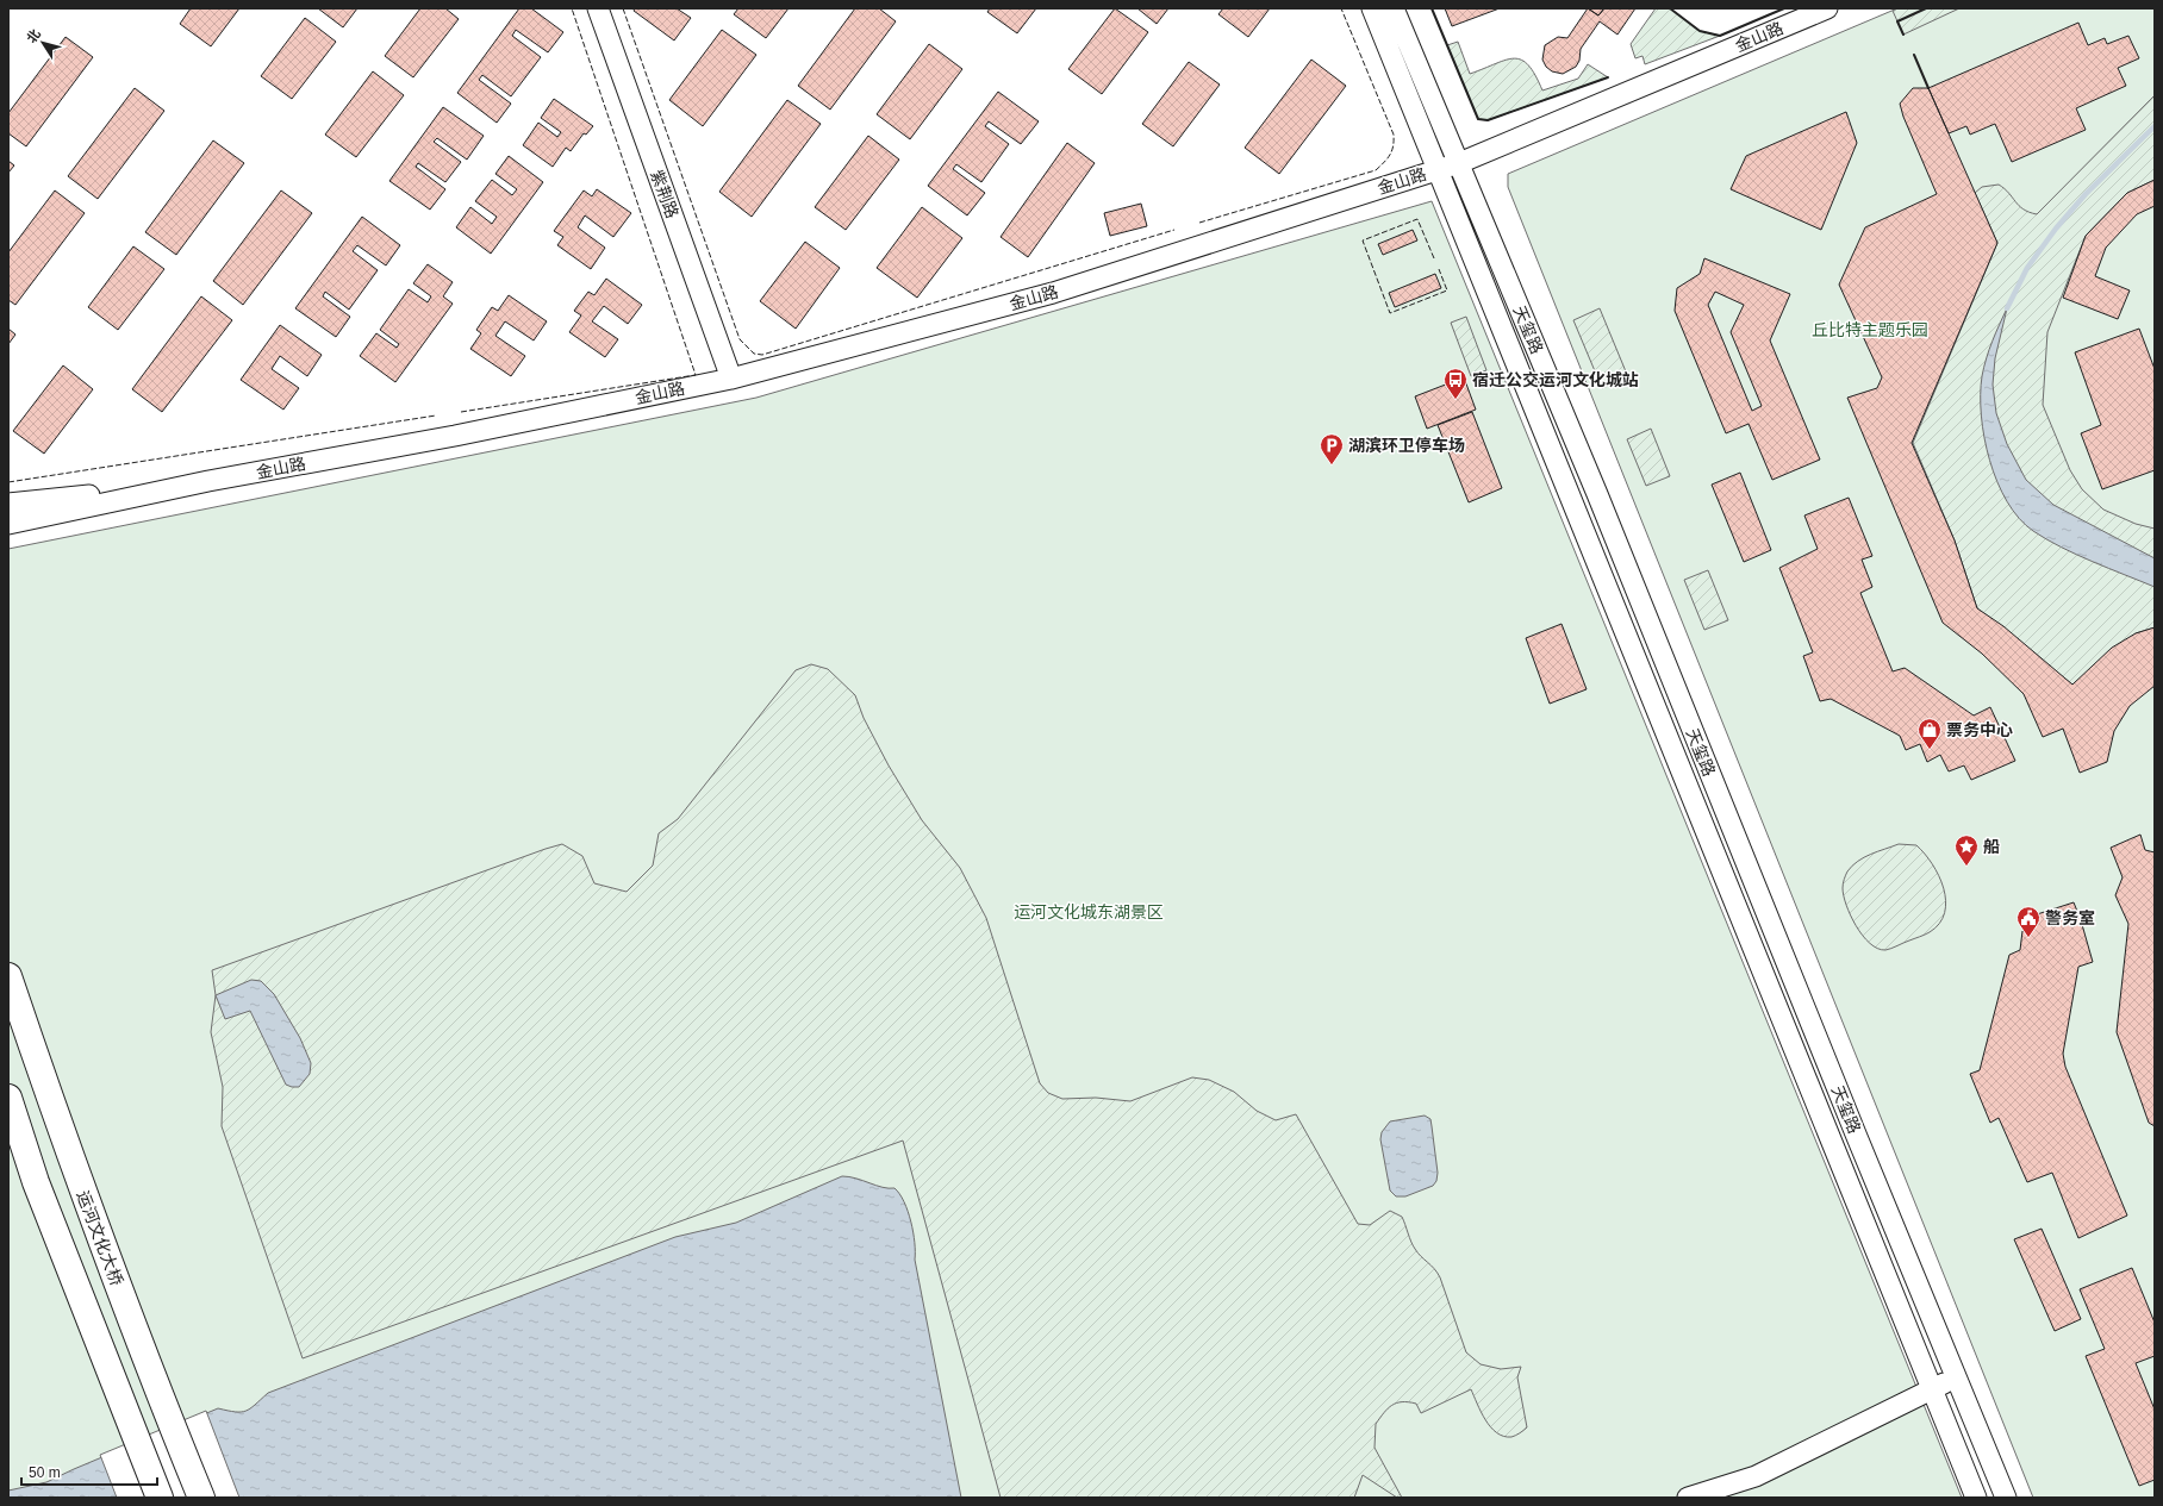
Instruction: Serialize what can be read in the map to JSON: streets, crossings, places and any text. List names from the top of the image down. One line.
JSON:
{"streets":{"highway":["运河文化大桥"],"street":["金山路","紫荆路","天玺路"]},"crossings":[["金山路","紫荆路"],["金山路","天玺路"]],"parks":["丘比特主题乐园","运河文化城东湖景区"],"places":{"bus stop":["宿迁公交运河文化城站"],"parking":["湖滨环卫停车场"],"shop":["票务中心"],"place":["船"],"public building":["警务室"]},"scale_bar":"50 m","north":"top left"}
